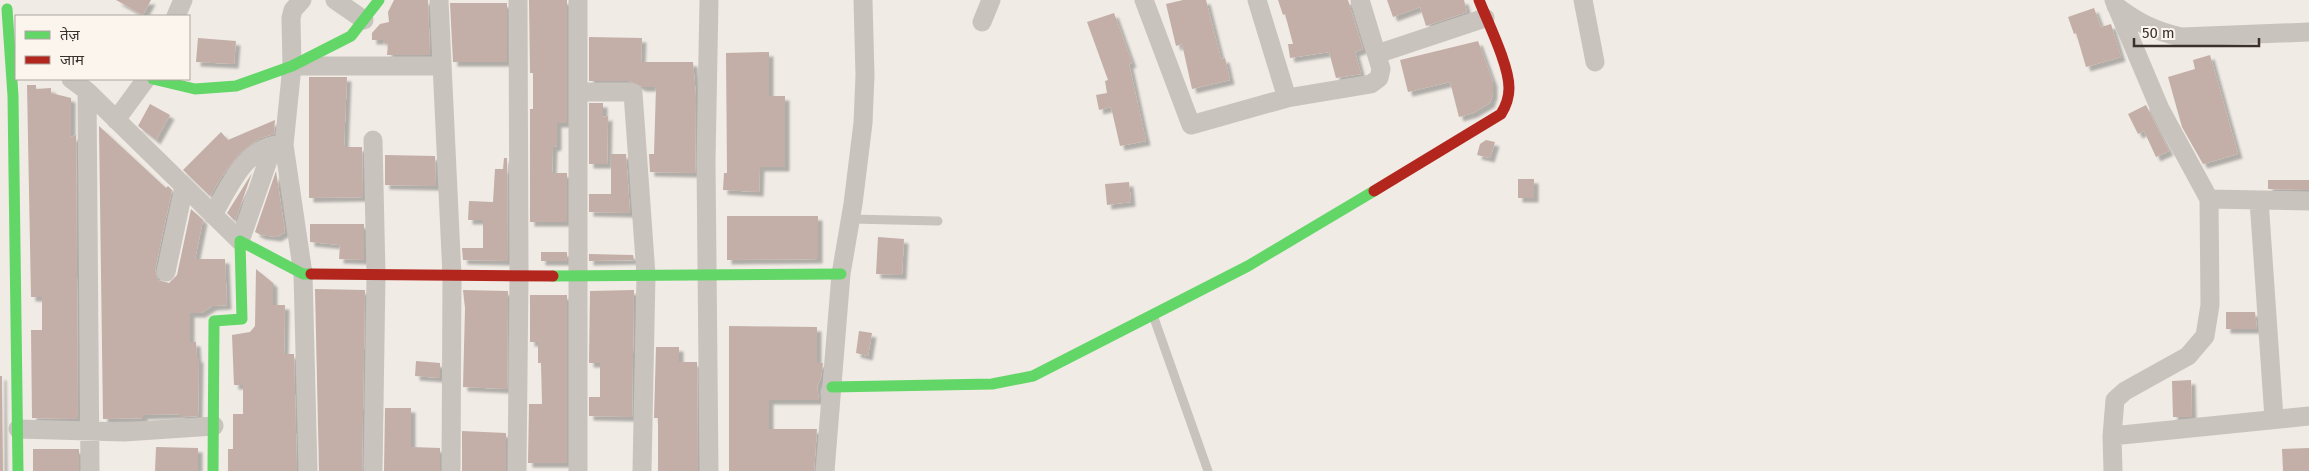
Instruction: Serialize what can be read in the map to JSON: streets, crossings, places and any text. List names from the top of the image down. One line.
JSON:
{"legend":["तेज़","जाम"],"scale_bar":"50 m"}
